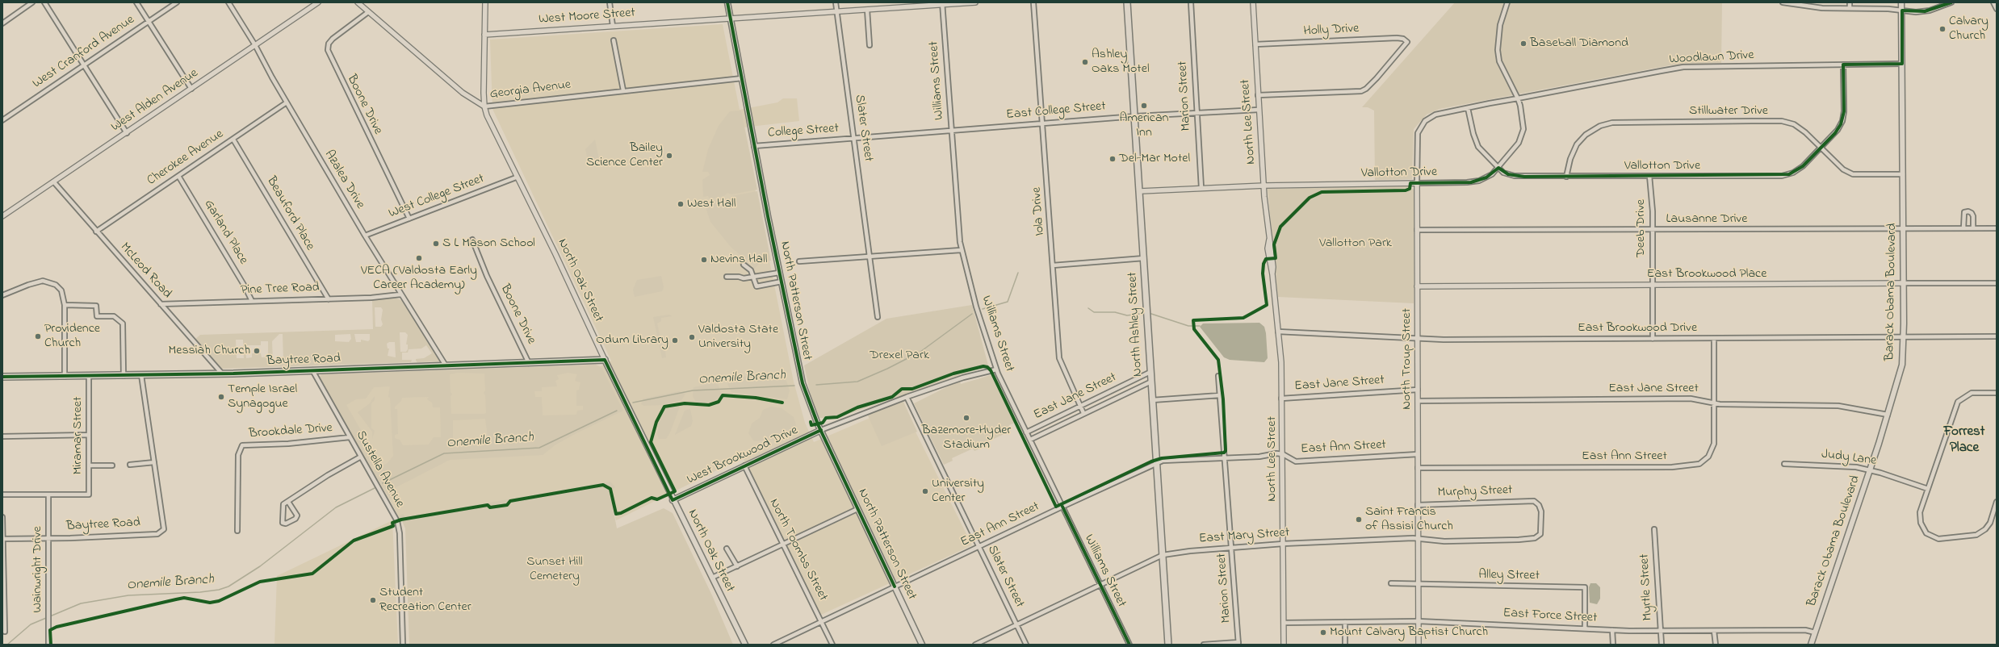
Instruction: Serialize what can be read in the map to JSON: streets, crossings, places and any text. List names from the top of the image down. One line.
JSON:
{"streets":{"main road":["North Oak Street","Barack Obama Boulevard","North Patterson Street","North Ashley Street","Baytree Road","West Brookwood Drive"],"street":["West Moore Street","Holly Drive","West Cranford Avenue","Woodlawn Drive","Williams Street","Georgia Avenue","Marion Street","West Alden Avenue","Boone Drive","East College Street","Stillwater Drive","North Lee Street","Slater Street","College Street","Cherokee Avenue","Vallotton Drive","Azalea Drive","West College Street","Iola Drive","Beauford Place","Lausanne Drive","Deeb Drive","Garland Place","McLeod Road","East Brookwood Place","Pine Tree Road","East Brookwood Drive","North Troup Street","East Jane Street","Brookdale Drive","Miramar Street","East Ann Street","Judy Lane","Sustella Avenue","Murphy Street","East Mary Street","North Toombs Street","Wainwright Drive","Alley Street","Myrtle Street","East Force Street"]},"crossings":[["West Moore Street","Williams Street"],["West Moore Street","Slater Street"],["West Moore Street","North Oak Street"],["West Moore Street","North Patterson Street"],["Holly Drive","North Lee Street"],["Woodlawn Drive","Vallotton Drive"],["Woodlawn Drive","Barack Obama Boulevard"],["Woodlawn Drive","North Troup Street"],["Williams Street","East College Street"],["Williams Street","East Jane Street"],["Williams Street","East Ann Street"],["Williams Street","East Mary Street"],["Georgia Avenue","Boone Drive"],["Georgia Avenue","North Oak Street"],["Georgia Avenue","North Patterson Street"],["Marion Street","East College Street"],["Marion Street","Vallotton Drive"],["Marion Street","East Ann Street"],["Marion Street","East Mary Street"],["West Alden Avenue","Azalea Drive"],["West Alden Avenue","McLeod Road"],["Boone Drive","West College Street"],["Boone Drive","Baytree Road"],["East College Street","North Lee Street"],["East College Street","Slater Street"],["East College Street","College Street"],["East College Street","Iola Drive"],["East College Street","North Ashley Street"],["Stillwater Drive","Vallotton Drive"],["Stillwater Drive","Barack Obama Boulevard"],["North Lee Street","Vallotton Drive"],["North Lee Street","East Brookwood Drive"],["North Lee Street","East Jane Street"],["North Lee Street","East Ann Street"],["North Lee Street","East Mary Street"],["North Lee Street","East Force Street"],["Slater Street","College Street"],["Slater Street","East Ann Street"],["Slater Street","East Mary Street"],["College Street","North Patterson Street"],["Cherokee Avenue","Azalea Drive"],["Cherokee Avenue","Beauford Place"],["Cherokee Avenue","Garland Place"],["Cherokee Avenue","McLeod Road"],["Vallotton Drive","Deeb Drive"],["Vallotton Drive","North Ashley Street"],["Vallotton Drive","North Troup Street"],["Azalea Drive","West College Street"],["Azalea Drive","Pine Tree Road"],["Azalea Drive","Baytree Road"],["West College Street","North Oak Street"],["Iola Drive","East Jane Street"],["Beauford Place","Pine Tree Road"],["Lausanne Drive","Deeb Drive"],["Lausanne Drive","Barack Obama Boulevard"],["Lausanne Drive","North Troup Street"],["Deeb Drive","East Brookwood Place"],["Deeb Drive","East Brookwood Drive"],["Garland Place","Pine Tree Road"],["McLeod Road","Pine Tree Road"],["McLeod Road","Baytree Road"],["East Brookwood Place","Barack Obama Boulevard"],["East Brookwood Place","North Troup Street"],["North Oak Street","Baytree Road"],["North Oak Street","West Brookwood Drive"],["Barack Obama Boulevard","East Brookwood Drive"],["Barack Obama Boulevard","East Jane Street"],["Barack Obama Boulevard","Judy Lane"],["Barack Obama Boulevard","East Force Street"],["North Patterson Street","East Ann Street"],["North Patterson Street","West Brookwood Drive"],["North Ashley Street","East Jane Street"],["North Ashley Street","East Ann Street"],["North Ashley Street","East Mary Street"],["East Brookwood Drive","North Troup Street"],["East Brookwood Drive","East Ann Street"],["North Troup Street","East Jane Street"],["North Troup Street","East Ann Street"],["North Troup Street","Murphy Street"],["North Troup Street","East Mary Street"],["North Troup Street","Alley Street"],["North Troup Street","East Force Street"],["Baytree Road","Miramar Street"],["Baytree Road","Sustella Avenue"],["Baytree Road","Wainwright Drive"],["East Jane Street","East Ann Street"],["Brookdale Drive","Sustella Avenue"],["Miramar Street","Wainwright Drive"],["East Ann Street","North Toombs Street"],["West Brookwood Drive","North Toombs Street"],["Murphy Street","East Mary Street"],["Alley Street","East Force Street"],["Myrtle Street","East Force Street"]],"districts":["Forrest Place"],"water":["Onemile Branch"],"parks":["Vallotton Park","Drexel Park","Sunset Hill Cemetery"],"places":["Calvary Church","Baseball Diamond","Ashley Oaks Motel","American Inn","Bailey Science Center","Del-Mar Motel","West Hall","S L Mason School","VECA (Valdosta Early Career Academy)","Nevins Hall","Providence Church","Valdosta State University","Odum Library","Messiah Church","Temple Israel Synagogue","Bazemore–Hyder Stadium","University Center","Saint Francis of Assisi Church","Student Recreation Center","Mount Calvary Baptist Church"]}
